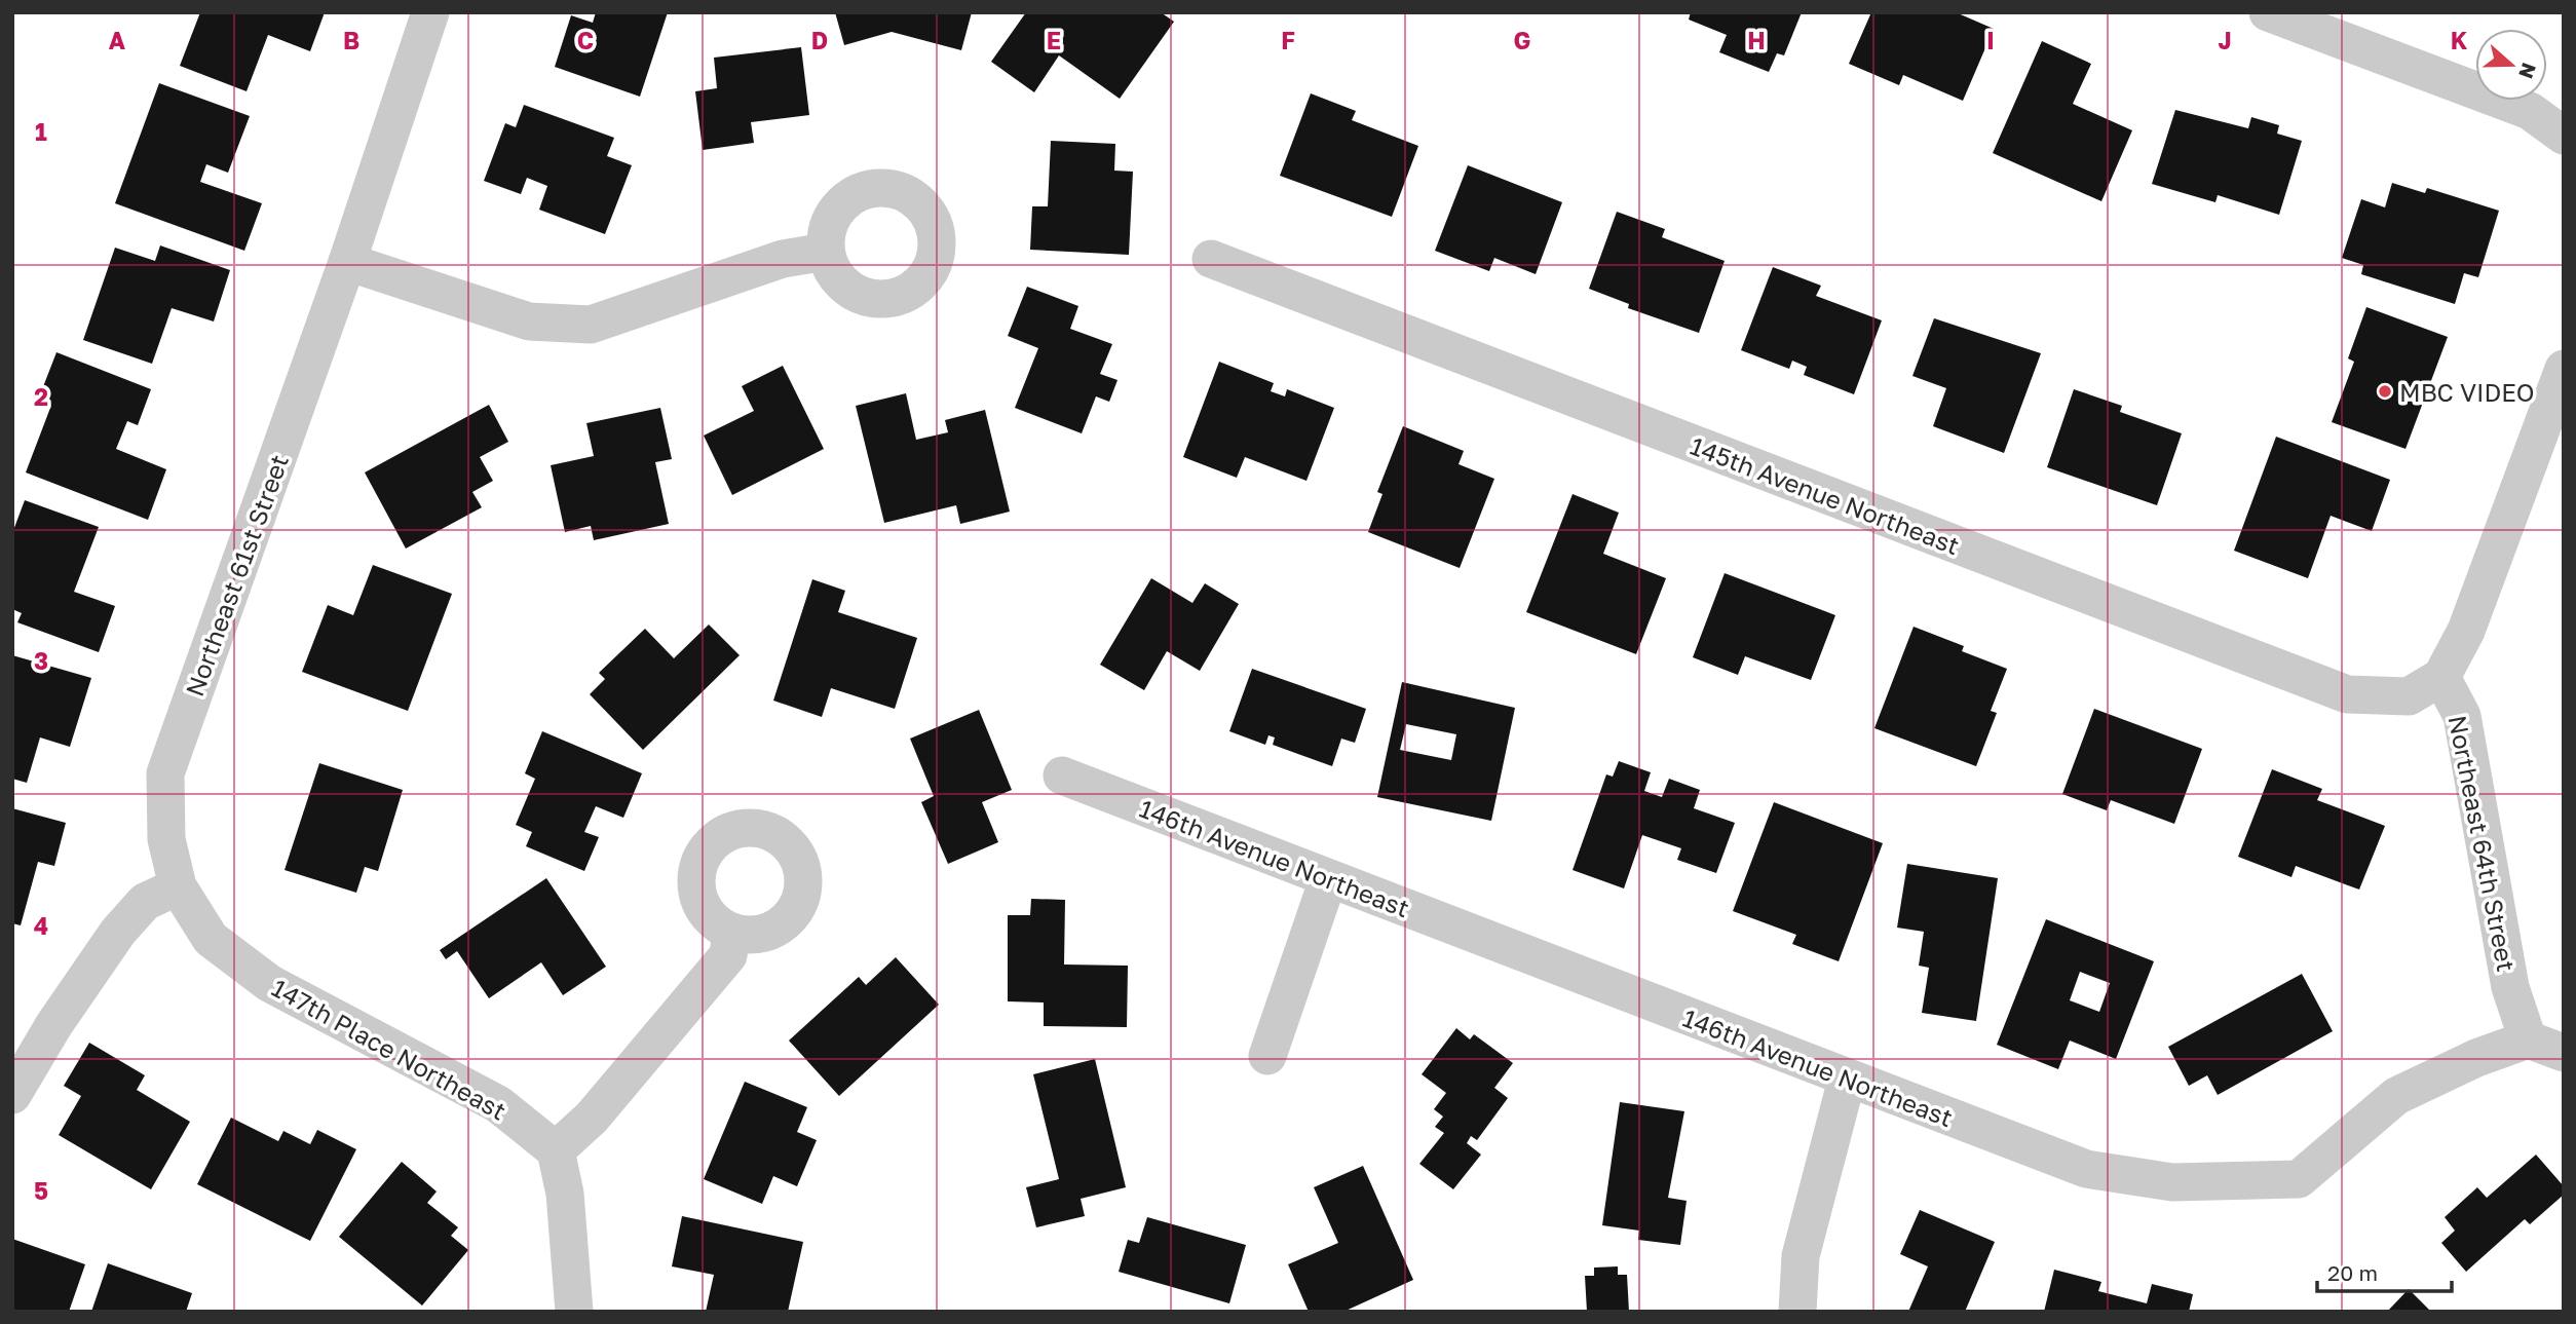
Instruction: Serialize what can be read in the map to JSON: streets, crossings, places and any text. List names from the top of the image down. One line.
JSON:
{"streets":{"street":["145th Avenue Northeast","Northeast 61st Street","Northeast 64th Street","146th Avenue Northeast","147th Place Northeast"]},"crossings":[["145th Avenue Northeast","Northeast 64th Street"],["Northeast 61st Street","147th Place Northeast"],["Northeast 64th Street","146th Avenue Northeast"]],"places":["MBC VIDEO"],"scale_bar":"20 m","north":"right","grid":{"columns":["A","B","C","D","E","F","G","H","I","J","K"],"rows":["1","2","3","4","5"]}}
